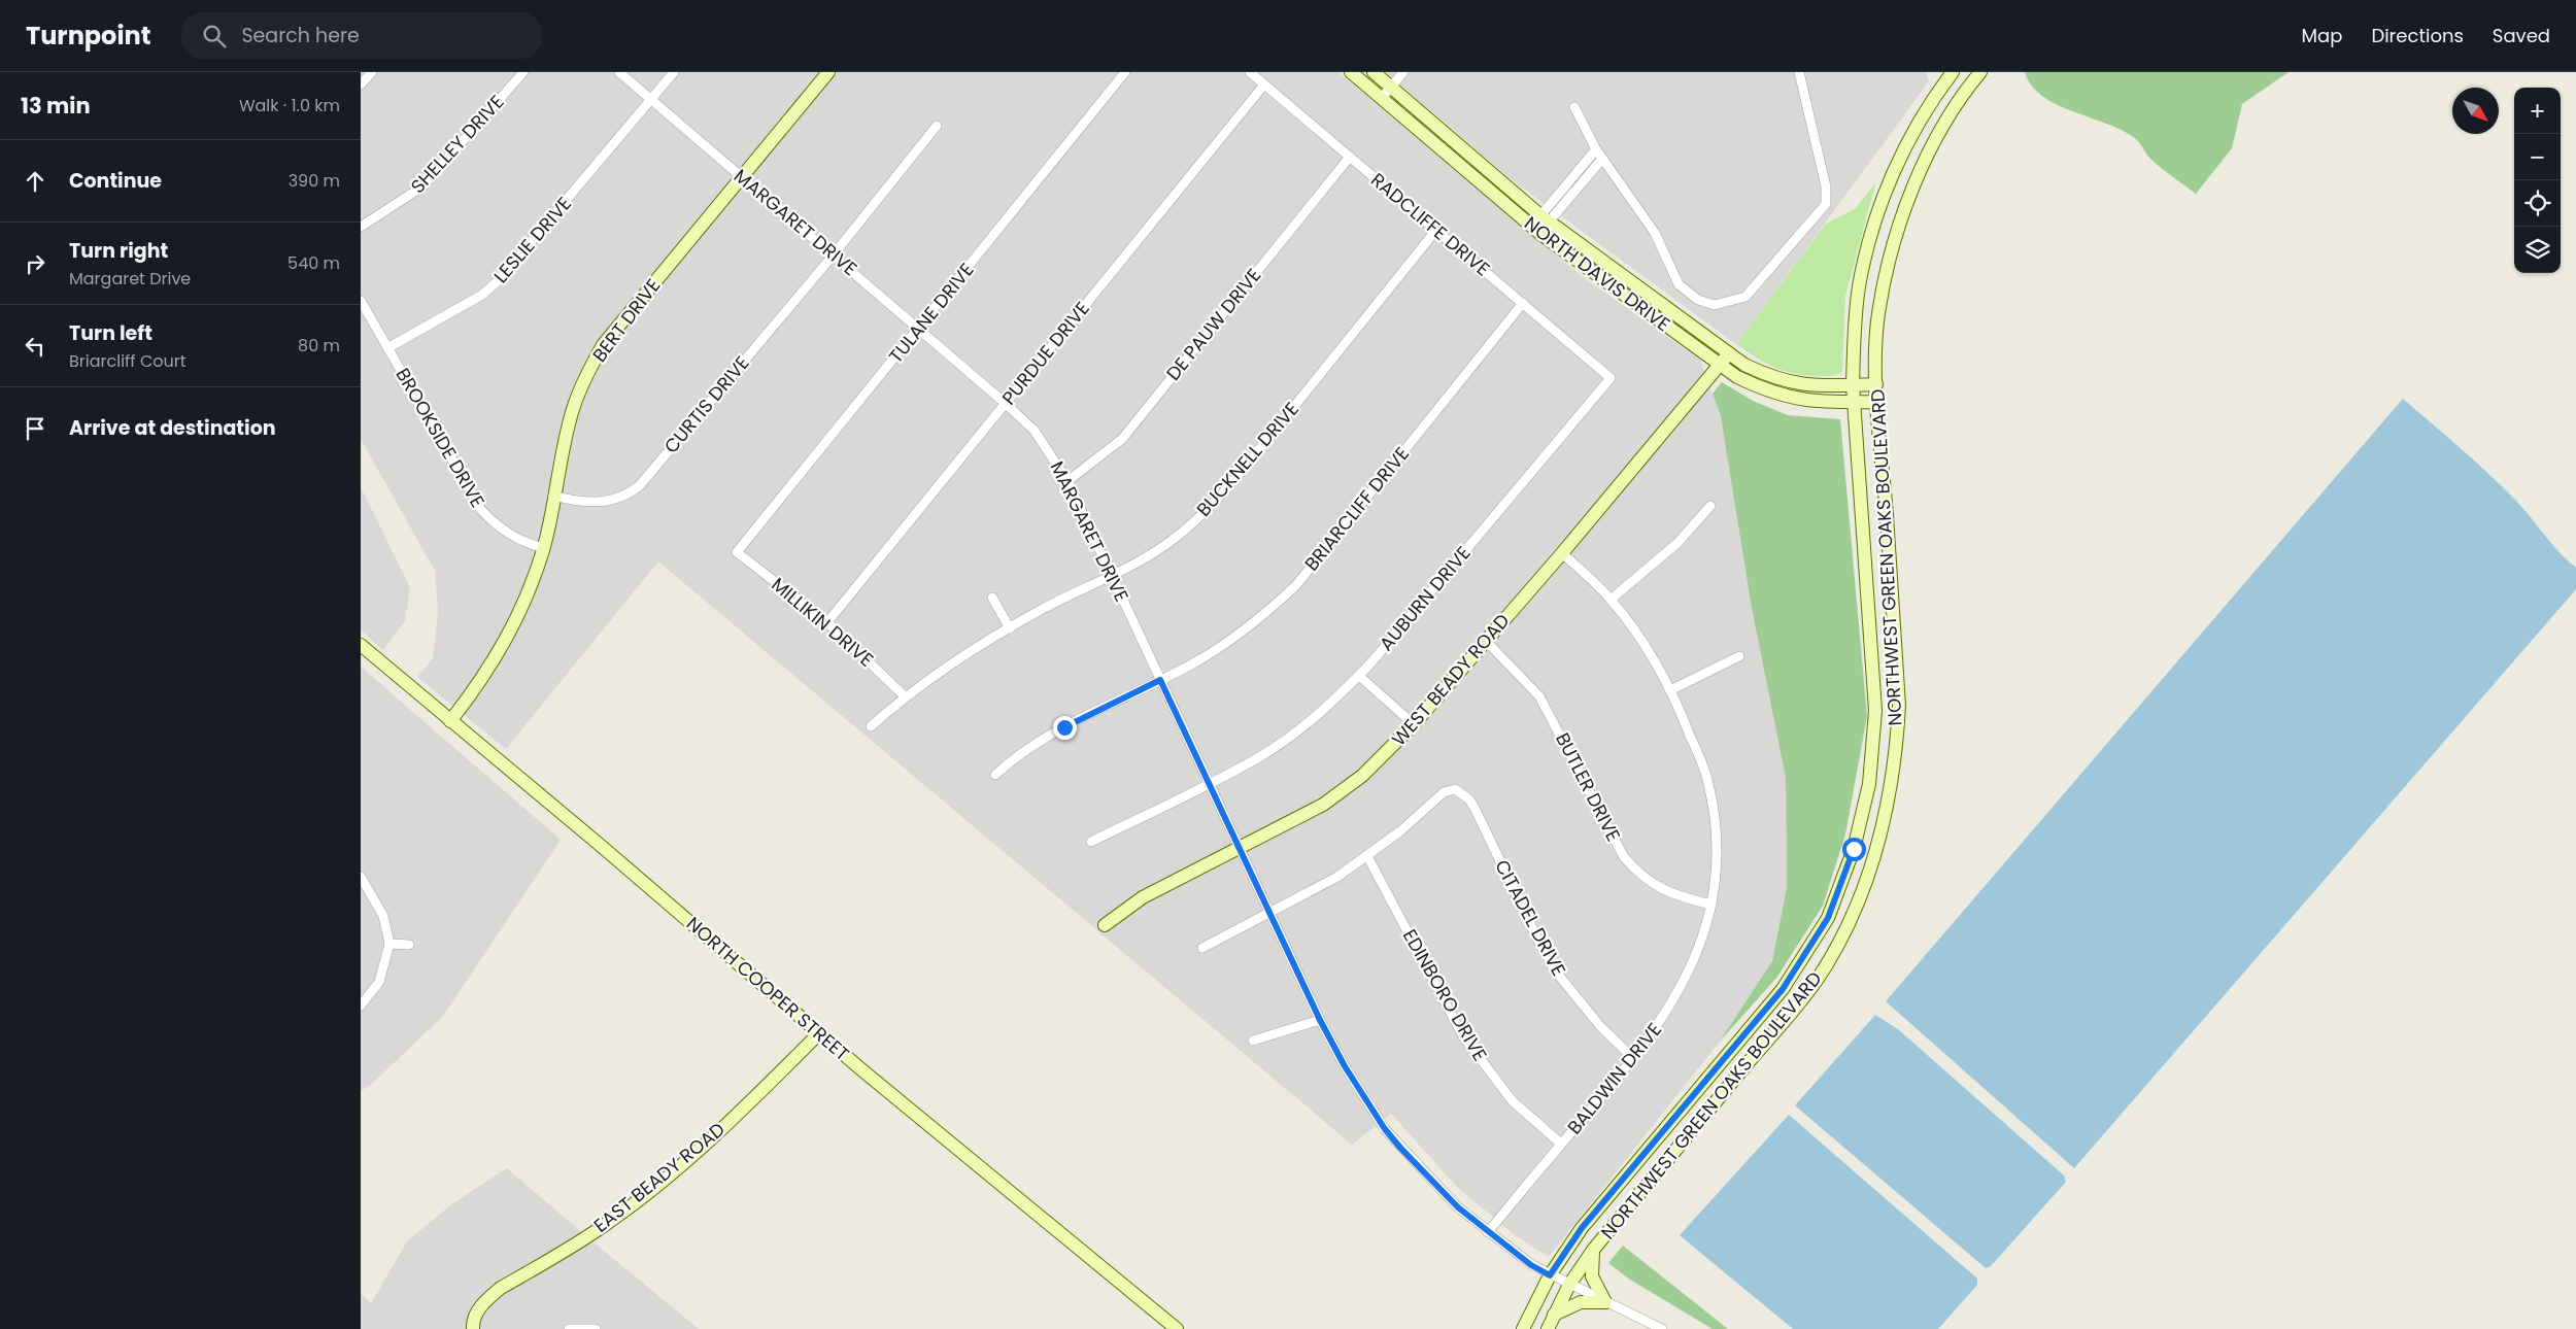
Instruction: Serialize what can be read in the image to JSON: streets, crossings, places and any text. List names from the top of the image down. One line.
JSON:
{"streets":{"main road":["NORTH DAVIS DRIVE","BERT DRIVE","NORTHWEST GREEN OAKS BOULEVARD","WEST BEADY ROAD","NORTH COOPER STREET","EAST BEADY ROAD"],"street":["SHELLEY DRIVE","MARGARET DRIVE","RADCLIFFE DRIVE","LESLIE DRIVE","TULANE DRIVE","DE PAUW DRIVE","PURDUE DRIVE","CURTIS DRIVE","BROOKSIDE DRIVE","BUCKNELL DRIVE","BRIARCLIFF DRIVE","AUBURN DRIVE","MILLIKIN DRIVE","BUTLER DRIVE","CITADEL DRIVE","EDINBORO DRIVE","BALDWIN DRIVE"]},"crossings":[["MARGARET DRIVE","LESLIE DRIVE"],["MARGARET DRIVE","TULANE DRIVE"],["MARGARET DRIVE","BERT DRIVE"],["MARGARET DRIVE","DE PAUW DRIVE"],["MARGARET DRIVE","PURDUE DRIVE"],["MARGARET DRIVE","CURTIS DRIVE"],["MARGARET DRIVE","BUCKNELL DRIVE"],["MARGARET DRIVE","BRIARCLIFF DRIVE"],["MARGARET DRIVE","NORTHWEST GREEN OAKS BOULEVARD"],["MARGARET DRIVE","AUBURN DRIVE"],["MARGARET DRIVE","WEST BEADY ROAD"],["MARGARET DRIVE","BALDWIN DRIVE"],["RADCLIFFE DRIVE","DE PAUW DRIVE"],["RADCLIFFE DRIVE","PURDUE DRIVE"],["RADCLIFFE DRIVE","BUCKNELL DRIVE"],["RADCLIFFE DRIVE","BRIARCLIFF DRIVE"],["RADCLIFFE DRIVE","AUBURN DRIVE"],["LESLIE DRIVE","BROOKSIDE DRIVE"],["NORTH DAVIS DRIVE","NORTHWEST GREEN OAKS BOULEVARD"],["NORTH DAVIS DRIVE","WEST BEADY ROAD"],["TULANE DRIVE","MILLIKIN DRIVE"],["BERT DRIVE","CURTIS DRIVE"],["BERT DRIVE","BROOKSIDE DRIVE"],["BERT DRIVE","NORTH COOPER STREET"],["PURDUE DRIVE","MILLIKIN DRIVE"],["BUCKNELL DRIVE","MILLIKIN DRIVE"],["WEST BEADY ROAD","BUTLER DRIVE"],["WEST BEADY ROAD","BALDWIN DRIVE"],["BUTLER DRIVE","BALDWIN DRIVE"],["CITADEL DRIVE","EDINBORO DRIVE"],["CITADEL DRIVE","BALDWIN DRIVE"],["NORTH COOPER STREET","EAST BEADY ROAD"],["EDINBORO DRIVE","BALDWIN DRIVE"]],"north":"bottom right","page":{"header":"Turnpoint","search":"Search here","nav":["Map","Directions","Saved"],"heading":["13 min","Walk · 1.0 km"],"map_buttons":["+","−"],"list":[["Continue","390 m"],["Turn right","Margaret Drive","540 m"],["Turn left","Briarcliff Court","80 m"],"Arrive at destination"]}}
